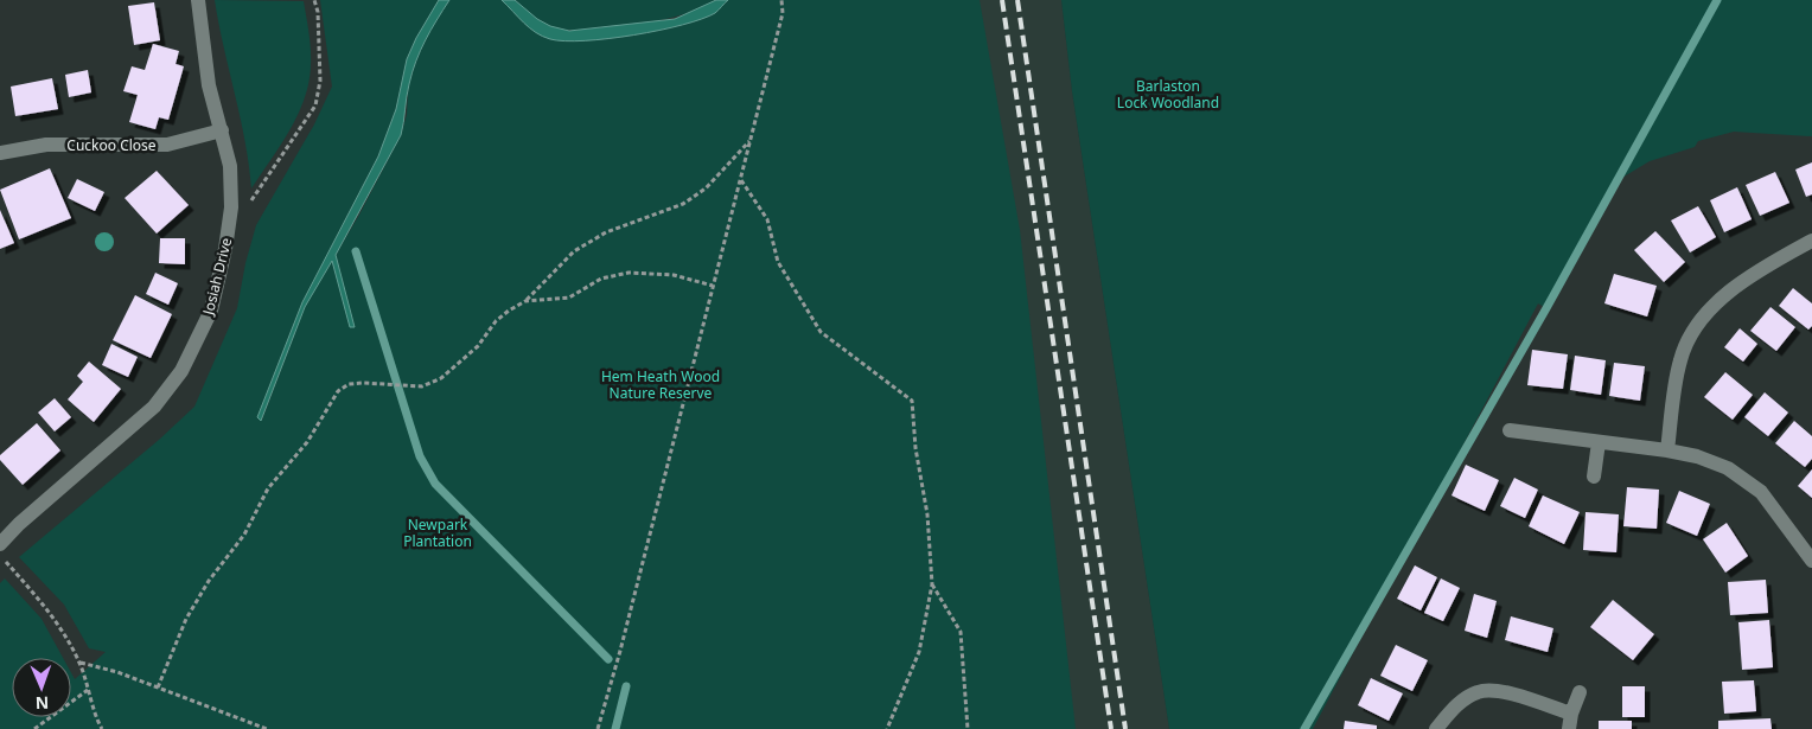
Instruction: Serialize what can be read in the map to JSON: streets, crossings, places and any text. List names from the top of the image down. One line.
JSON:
{"streets":{"street":["Cuckoo Close","Josiah Drive"]},"crossings":[["Cuckoo Close","Josiah Drive"]],"parks":["Barlaston Lock Woodland","Hem Heath Wood Nature Reserve","Newpark Plantation"],"north":"bottom"}
